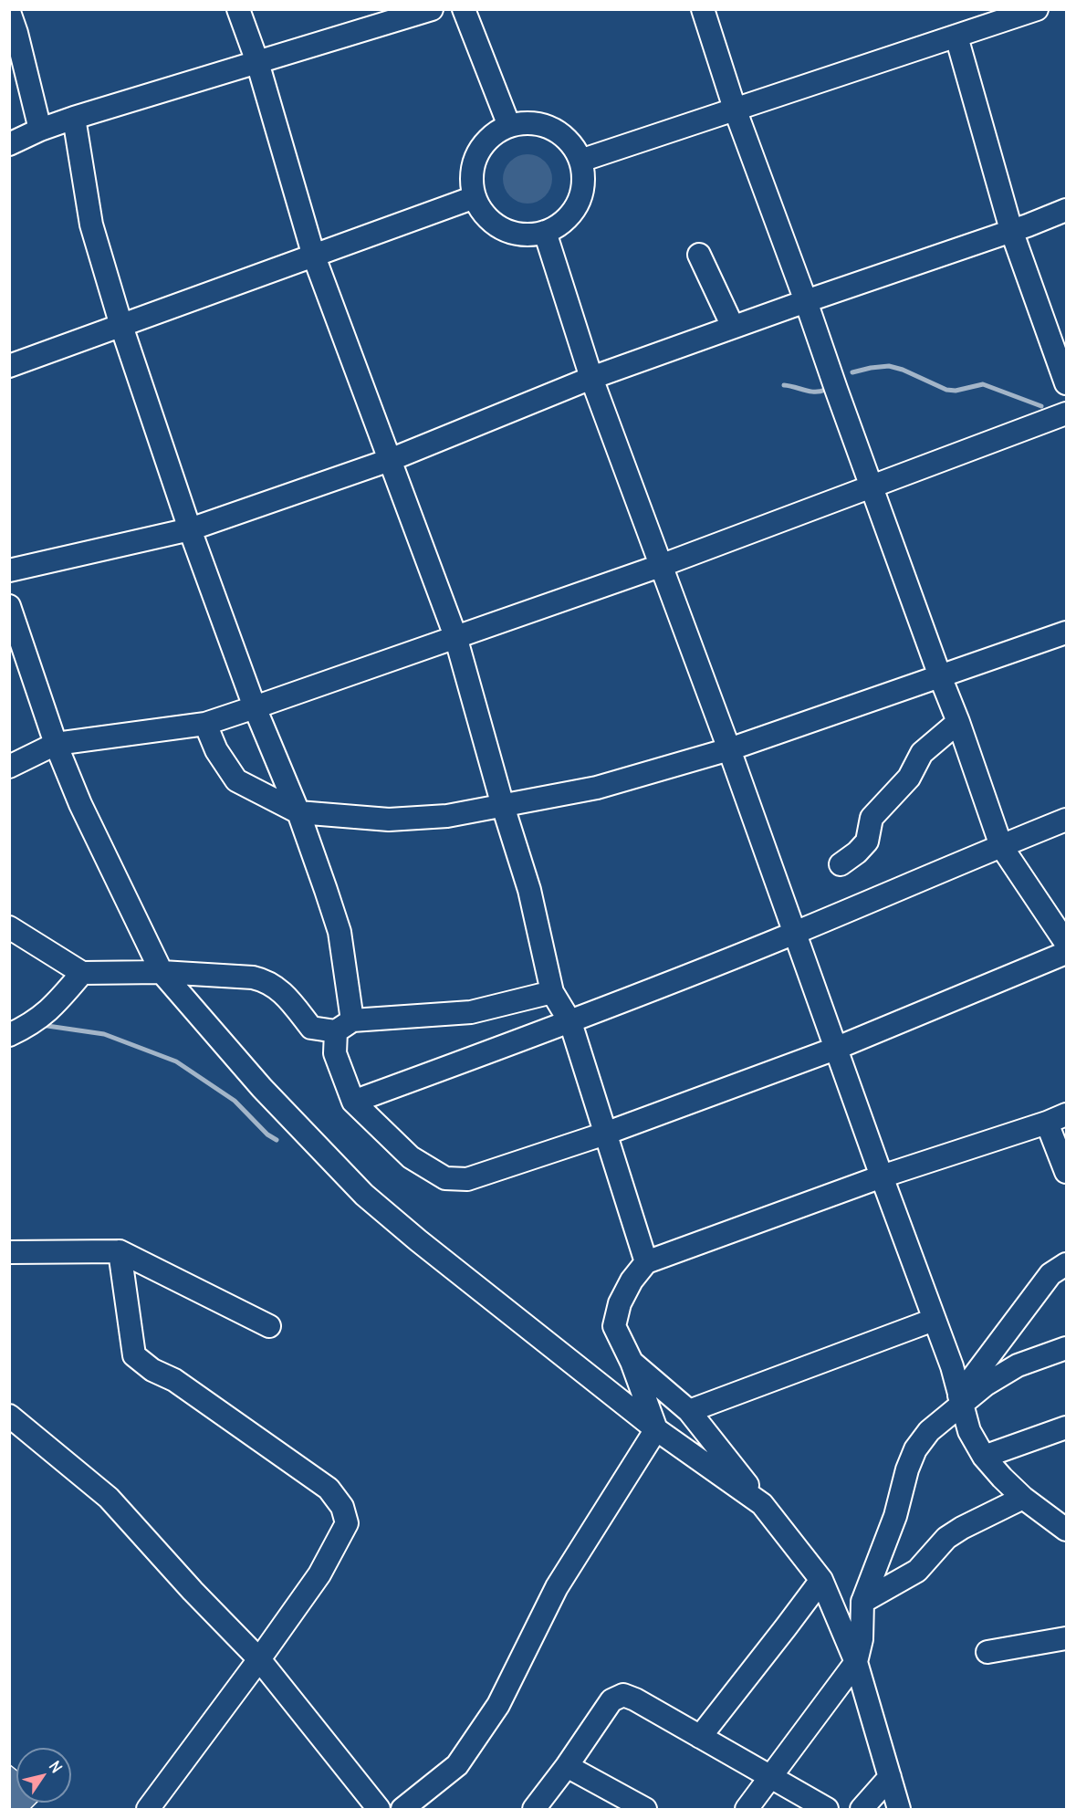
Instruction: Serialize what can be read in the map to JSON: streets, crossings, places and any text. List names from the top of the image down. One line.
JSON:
{"north":"top right"}
